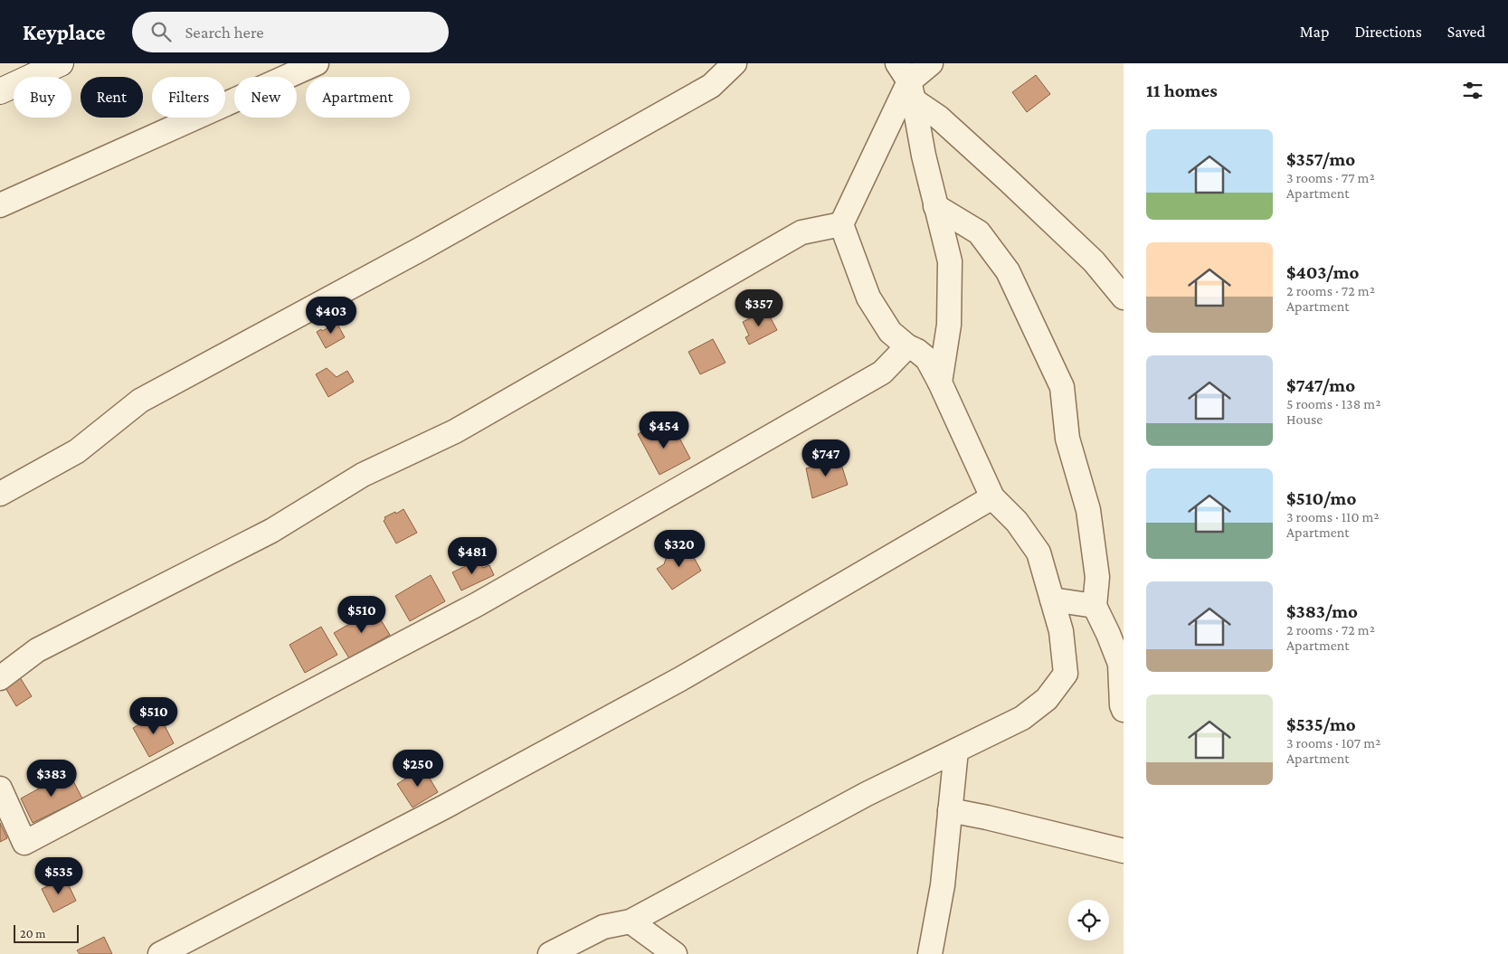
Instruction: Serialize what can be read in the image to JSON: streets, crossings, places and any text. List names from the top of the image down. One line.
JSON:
{"scale_bar":"20 m","page":{"header":"Keyplace","search":"Search here","nav":["Map","Directions","Saved"],"heading":"11 homes","chip":["Buy","Rent","Filters","New","Apartment"],"list":[{"name":"$357/mo","note":"3 rooms · 77 m² · Apartment"},{"name":"$403/mo","note":"2 rooms · 72 m² · Apartment"},{"name":"$747/mo","note":"5 rooms · 138 m² · House"},{"name":"$510/mo","note":"3 rooms · 110 m² · Apartment"},{"name":"$383/mo","note":"2 rooms · 72 m² · Apartment"},{"name":"$535/mo","note":"3 rooms · 107 m² · Apartment"}],"price":["$357","$403","$454","$747","$320","$481","$510","$510","$250","$383","$535"],"scale":"20 m"}}
